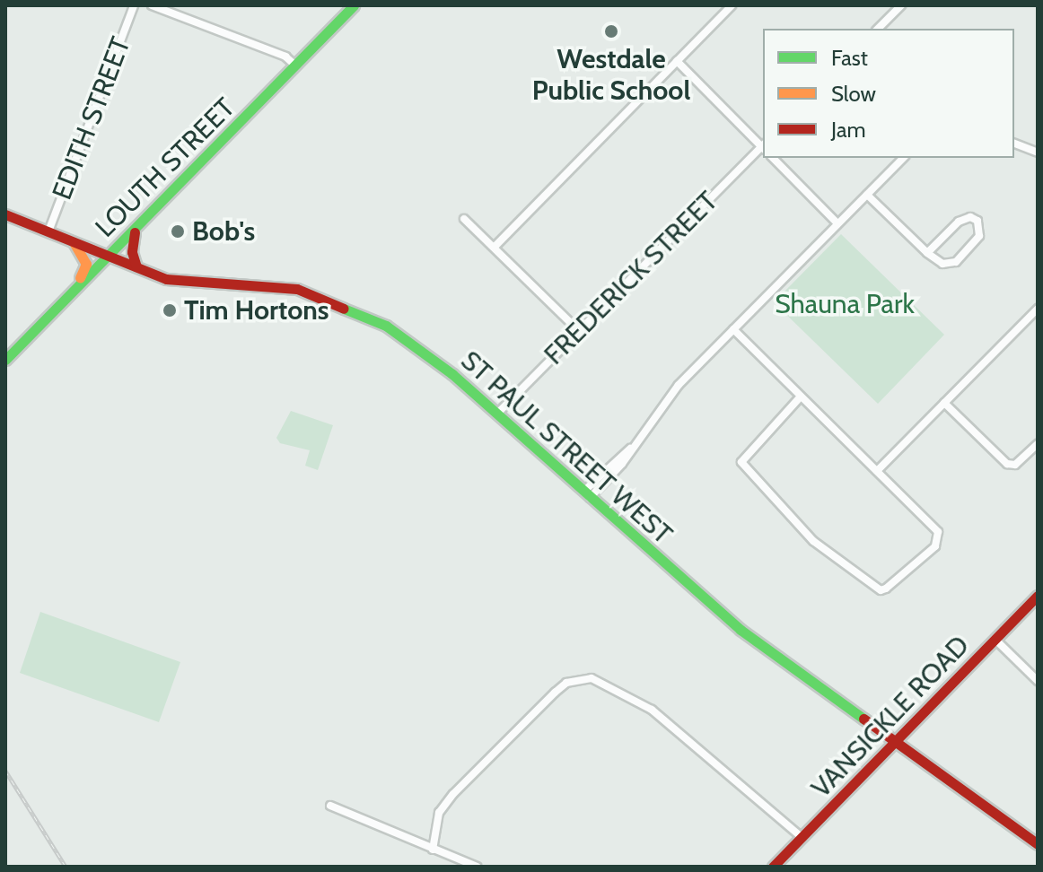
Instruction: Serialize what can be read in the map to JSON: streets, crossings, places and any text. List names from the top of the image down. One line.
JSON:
{"streets":{"main road":["LOUTH STREET","ST PAUL STREET WEST","VANSICKLE ROAD"],"street":["EDITH STREET","FREDERICK STREET"]},"crossings":[["EDITH STREET","ST PAUL STREET WEST"],["LOUTH STREET","ST PAUL STREET WEST"],["FREDERICK STREET","ST PAUL STREET WEST"],["ST PAUL STREET WEST","VANSICKLE ROAD"]],"parks":["Shauna Park"],"places":["Westdale Public School","Bob's","Tim Hortons"],"legend":["Fast","Slow","Jam"]}
